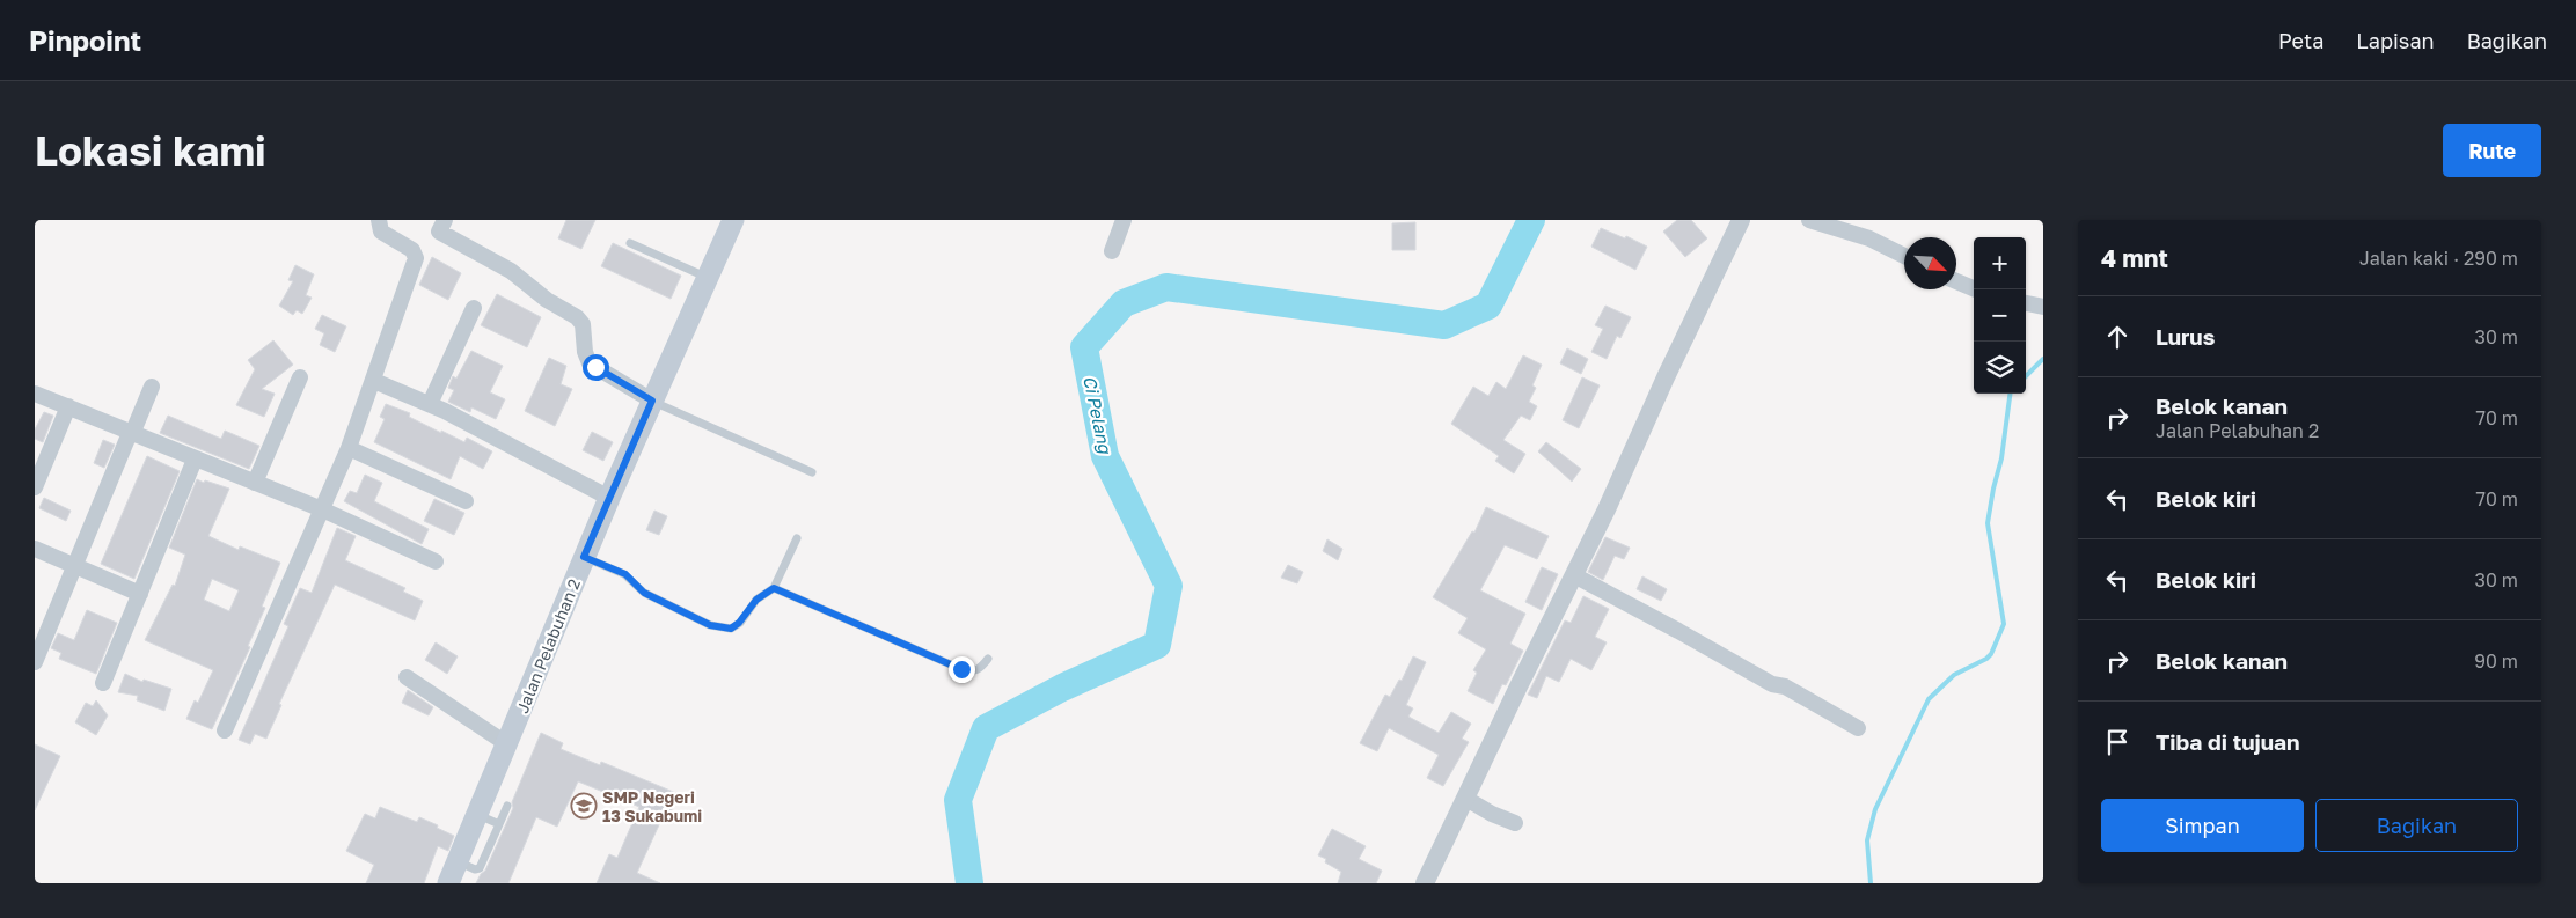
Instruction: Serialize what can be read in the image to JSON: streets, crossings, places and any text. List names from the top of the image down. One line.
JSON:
{"streets":{"main road":["Jalan Pelabuhan 2"]},"water":["Ci Pelang"],"places":{"school or university":["SMP Negeri 13 Sukabumi"]},"north":"bottom right","page":{"header":"Pinpoint","nav":["Peta","Lapisan","Bagikan"],"buttons":["Rute",["Simpan","Bagikan"]],"title":"Lokasi kami","heading":["4 mnt","Jalan kaki · 290 m"],"map_buttons":["+","−"],"list":[["Lurus","30 m"],["Belok kanan","Jalan Pelabuhan 2","70 m"],["Belok kiri","70 m"],["Belok kiri","30 m"],["Belok kanan","90 m"],"Tiba di tujuan"]}}
